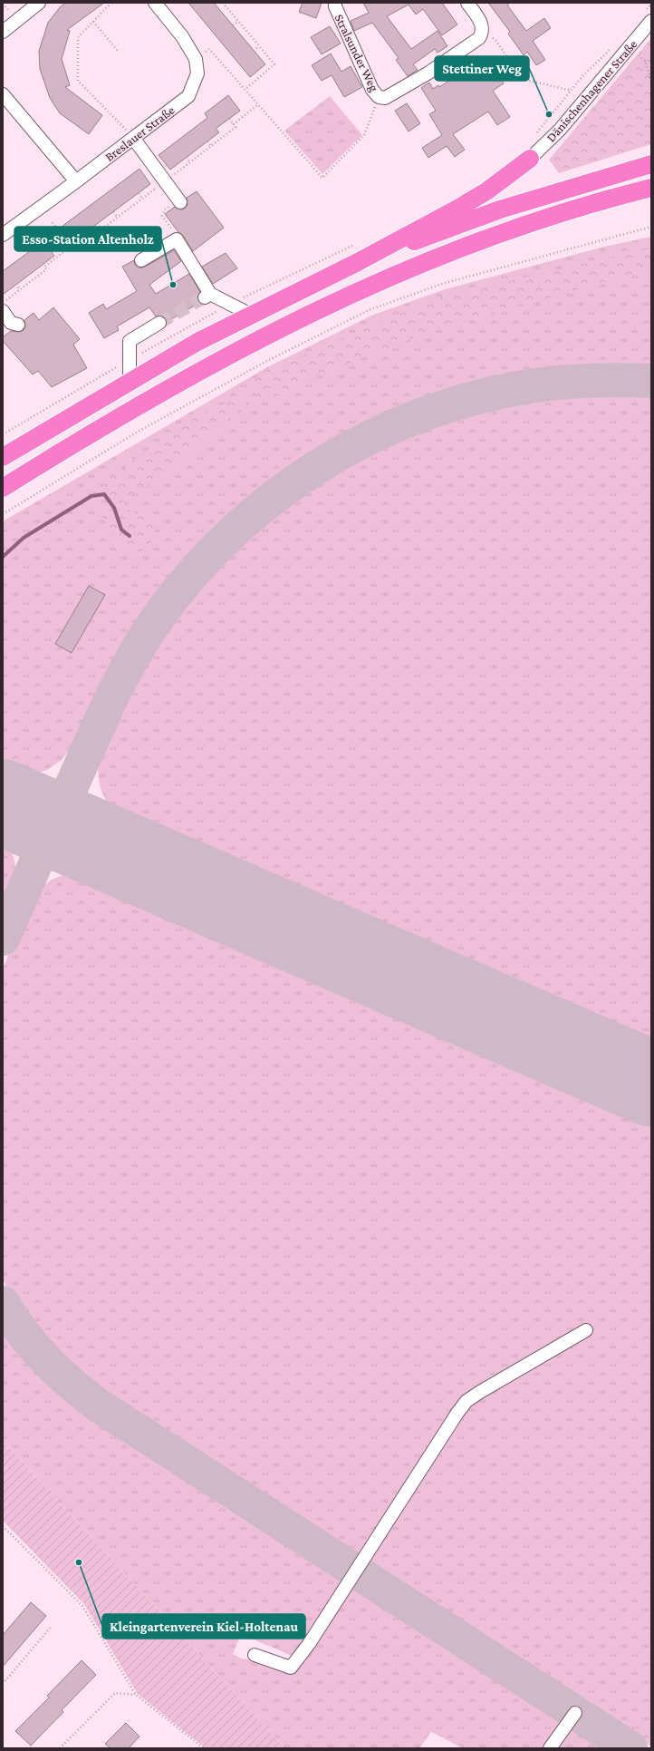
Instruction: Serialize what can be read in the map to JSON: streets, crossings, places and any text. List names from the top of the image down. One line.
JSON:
{"streets":{"street":["Stralsunder Weg","Dänischenhagener Straße","Breslauer Straße"]},"places":["Stettiner Weg","Esso-Station Altenholz","Kleingartenverein Kiel-Holtenau"]}
